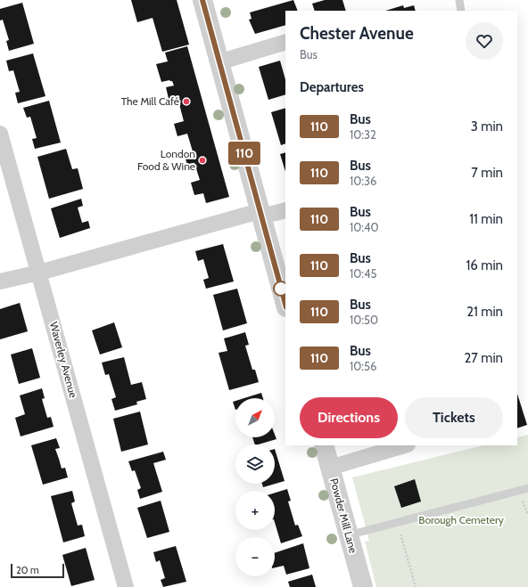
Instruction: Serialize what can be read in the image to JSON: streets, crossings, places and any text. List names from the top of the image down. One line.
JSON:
{"streets":{"street":["Waverley Avenue","Powder Mill Lane"]},"parks":["Borough Cemetery"],"places":["The Mill Café","London Food & Wine"],"lines":["bus line 110"],"scale_bar":"20 m","north":"top right","page":{"on_map":"110","heading":[["Chester Avenue","Bus"],"Departures"],"list":[{"mark":"110","name":"Bus","note":"10:32","value":"3 min"},{"mark":"110","name":"Bus","note":"10:36","value":"7 min"},{"mark":"110","name":"Bus","note":"10:40","value":"11 min"},{"mark":"110","name":"Bus","note":"10:45","value":"16 min"},{"mark":"110","name":"Bus","note":"10:50","value":"21 min"},{"mark":"110","name":"Bus","note":"10:56","value":"27 min"}],"buttons":["Directions","Tickets"],"map_buttons":["+","−"],"scale":"20 m"}}
